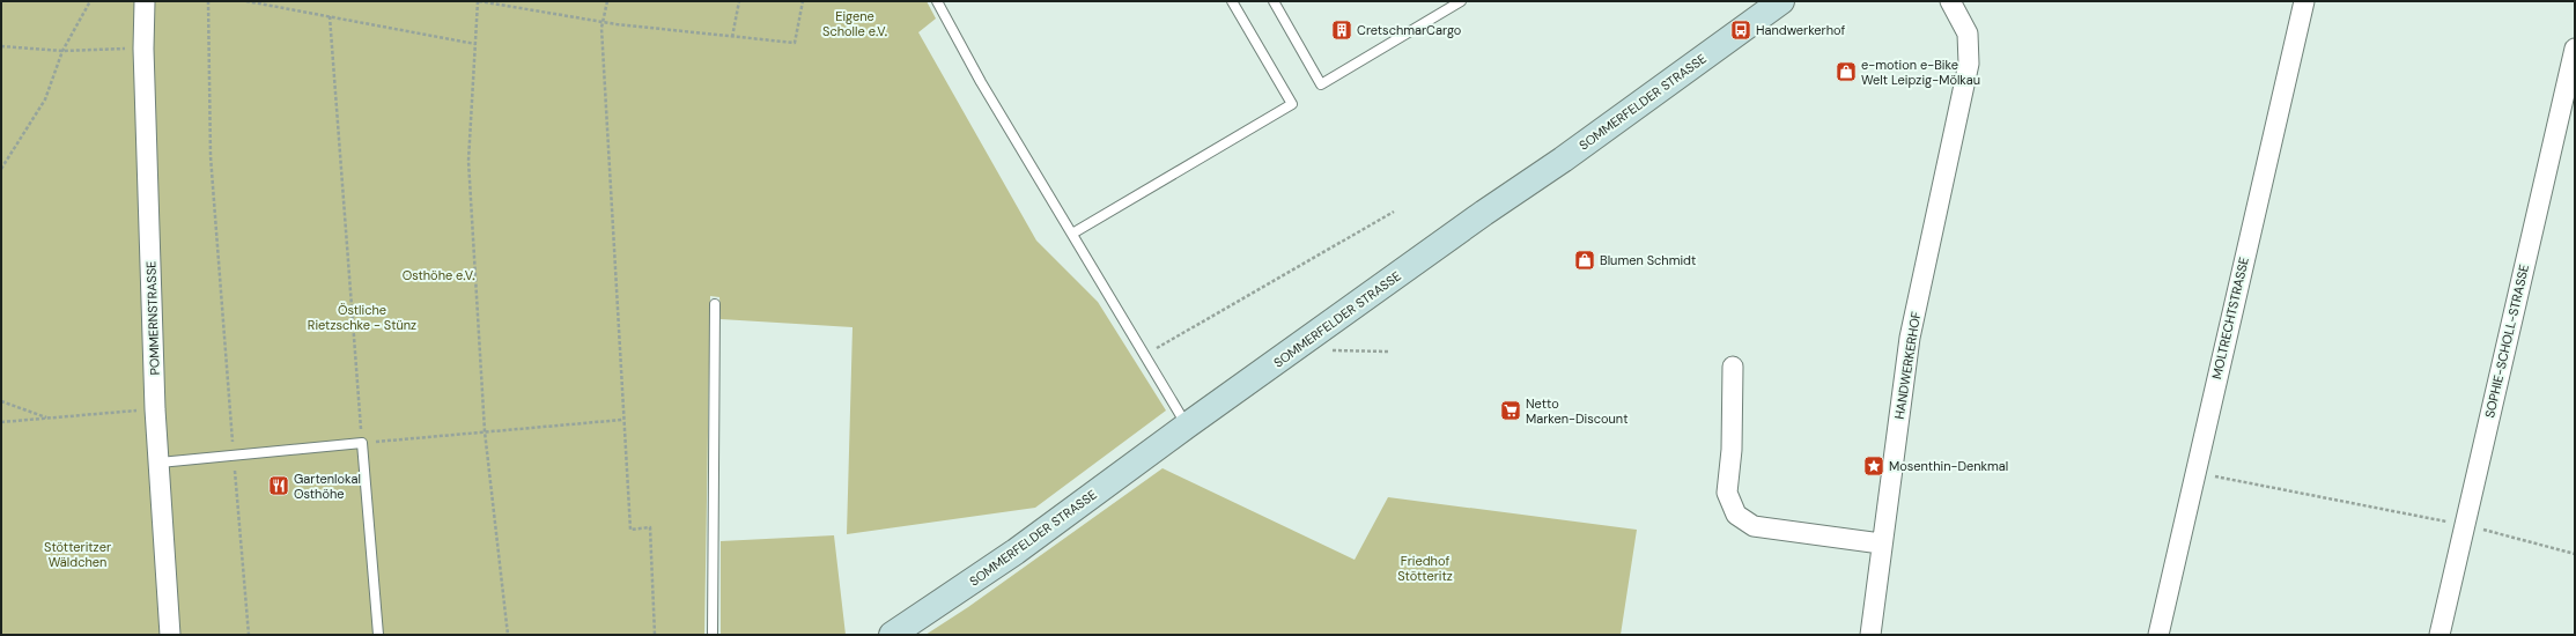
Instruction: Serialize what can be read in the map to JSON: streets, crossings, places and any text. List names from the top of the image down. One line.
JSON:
{"streets":{"main road":["SOMMERFELDER STRASSE"],"street":["POMMERNSTRASSE","MOLTRECHTSTRASSE","SOPHIE-SCHOLL-STRASSE","HANDWERKERHOF"]},"parks":["Eigene Scholle e.V.","Osthöhe e.V.","Östliche Rietzschke - Stünz","Stötteritzer Wäldchen","Friedhof Stötteritz"],"places":{"building":["CretschmarCargo"],"bus stop":["Handwerkerhof"],"shop":["e-motion e-Bike Welt Leipzig-Mölkau","Blumen Schmidt"],"supermarket":["Netto Marken-Discount"],"place":["Mosenthin-Denkmal"],"restaurant":["Gartenlokal Osthöhe"]}}
